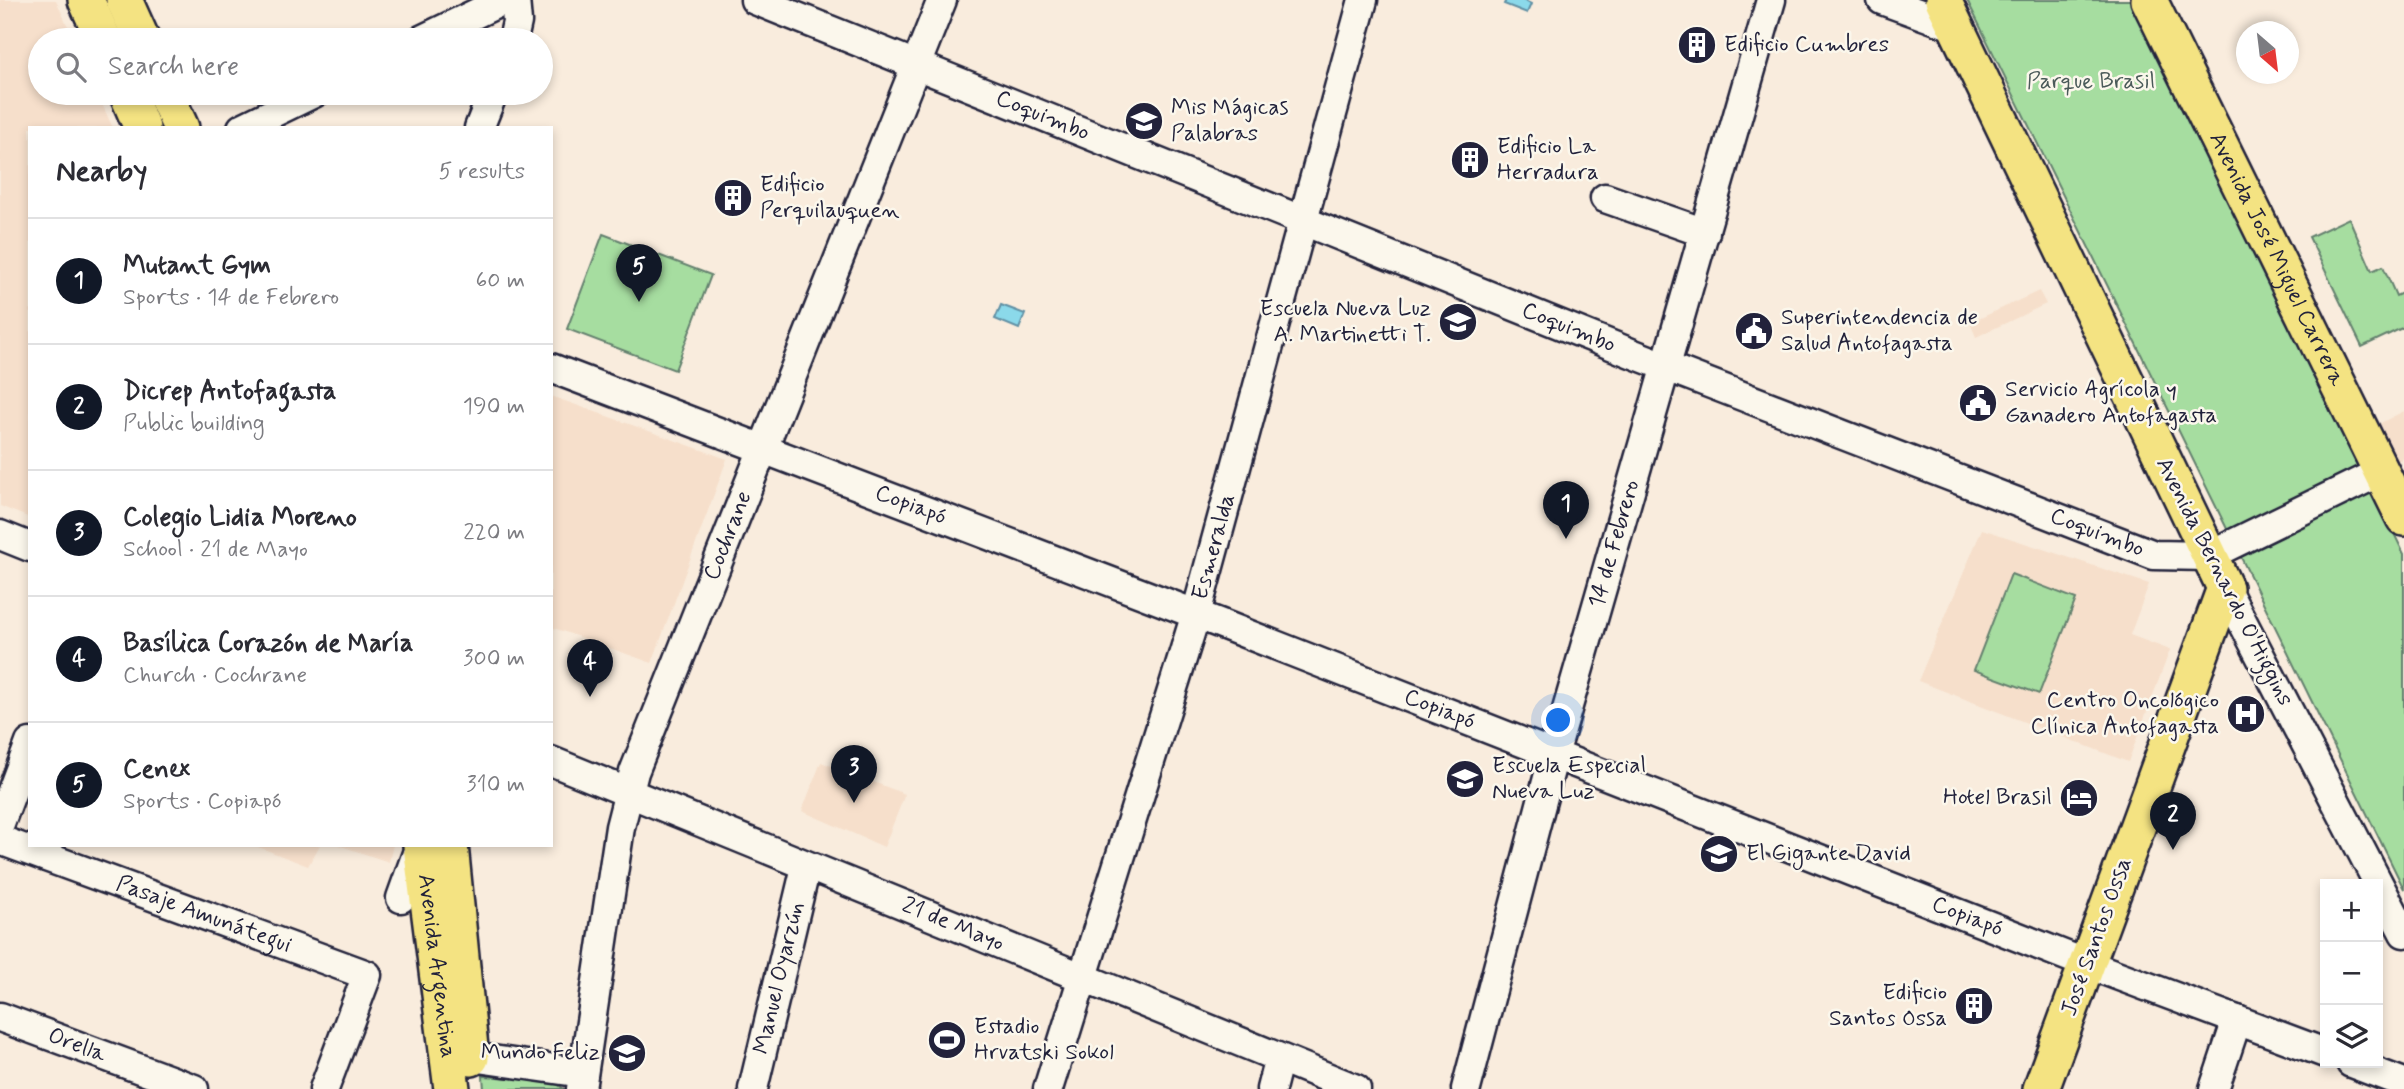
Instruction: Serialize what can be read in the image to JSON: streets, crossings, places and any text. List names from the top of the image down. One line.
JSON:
{"streets":{"main road":["Avenida José Miguel Carrera","Avenida Bernardo O'Higgins","José Santos Ossa","Avenida Argentina"],"street":["Coquimbo","Copiapó","Cochrane","14 de Febrero","Esmeralda","Pasaje Amunátegui","21 de Mayo","Manuel Oyarzún","Orella"]},"crossings":[["Coquimbo","Avenida José Miguel Carrera"],["Coquimbo","Cochrane"],["Coquimbo","14 de Febrero"],["Coquimbo","Esmeralda"],["Coquimbo","Avenida Bernardo O'Higgins"],["Copiapó","Cochrane"],["Copiapó","14 de Febrero"],["Copiapó","Esmeralda"],["Copiapó","José Santos Ossa"],["Cochrane","21 de Mayo"],["Esmeralda","21 de Mayo"],["Avenida Bernardo O'Higgins","José Santos Ossa"],["21 de Mayo","Manuel Oyarzún"]],"parks":["Parque Brasil"],"places":{"building":["Edificio Cumbres","Edificio La Herradura","Edificio Perquilauquen","Edificio Santos Ossa"],"school or university":["Mis Mágicas Palabras","Escuela Nueva Luz A. Martinetti T.","Escuela Especial Nueva Luz","El Gigante David","Mundo Feliz"],"public building":["Superintendencia de Salud Antofagasta","Servicio Agrícola y Ganadero Antofagasta"],"hospital":["Centro Oncológico Clínica Antofagasta"],"hotel":["Hotel Brasil"],"sports":["Estadio Hrvatski Sokol"]},"north":"bottom right","page":{"search":"Search here","heading":["Nearby","5 results"],"list":[{"mark":"1","name":"Mutant Gym","note":"Sports · 14 de Febrero","value":"60 m"},{"mark":"2","name":"Dicrep Antofagasta","note":"Public building","value":"190 m"},{"mark":"3","name":"Colegio Lidia Moreno","note":"School · 21 de Mayo","value":"220 m"},{"mark":"4","name":"Basílica Corazón de María","note":"Church · Cochrane","value":"300 m"},{"mark":"5","name":"Cenex","note":"Sports · Copiapó","value":"310 m"}],"pins":["5","1","4","3","2"],"map_buttons":["+","−"]}}
